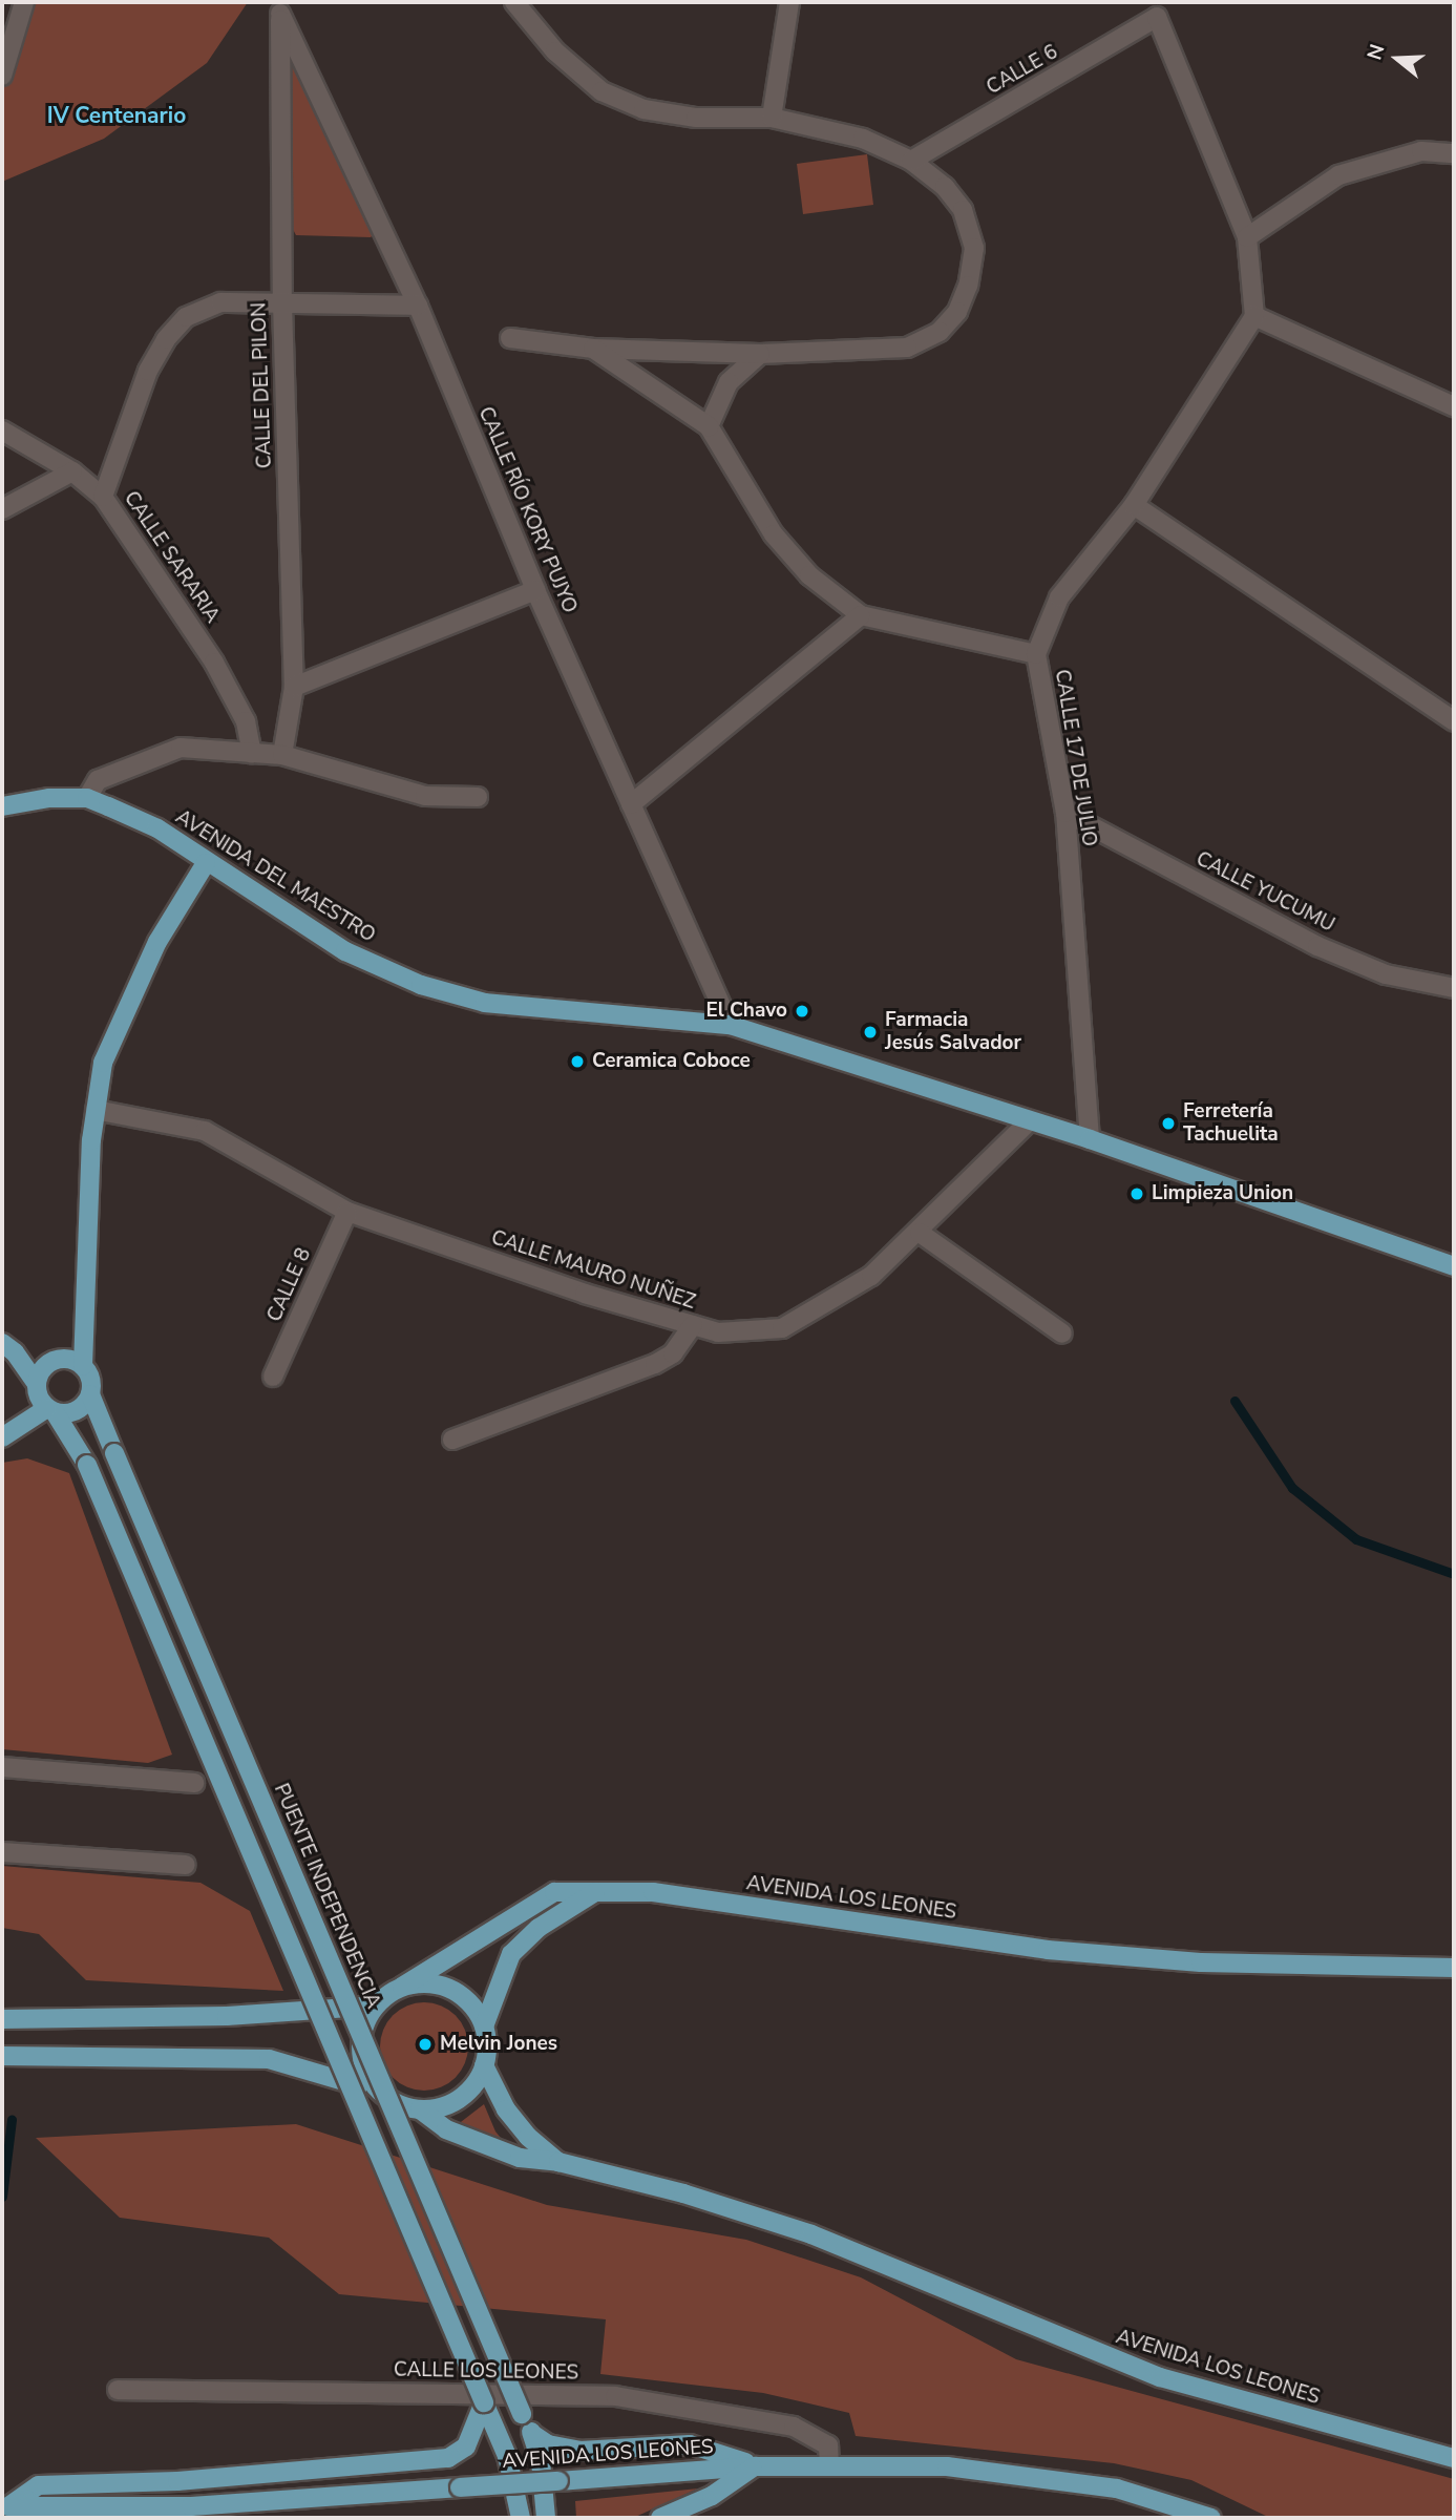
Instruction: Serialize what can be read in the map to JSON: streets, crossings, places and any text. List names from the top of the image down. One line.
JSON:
{"streets":{"main road":["AVENIDA DEL MAESTRO","PUENTE INDEPENDENCIA","AVENIDA LOS LEONES"],"street":["CALLE 6","CALLE DEL PILON","CALLE RÍO KORY PUJYO","CALLE SARARIA","CALLE 17 DE JULIO","CALLE YUCUMU","CALLE MAURO NUÑEZ","CALLE 8","CALLE LOS LEONES"]},"crossings":[["CALLE DEL PILON","CALLE RÍO KORY PUJYO"],["CALLE RÍO KORY PUJYO","AVENIDA DEL MAESTRO"],["CALLE 17 DE JULIO","AVENIDA DEL MAESTRO"],["CALLE 17 DE JULIO","CALLE YUCUMU"],["AVENIDA DEL MAESTRO","CALLE MAURO NUÑEZ"],["CALLE MAURO NUÑEZ","CALLE 8"],["AVENIDA LOS LEONES","CALLE LOS LEONES"]],"districts":["IV Centenario"],"places":["El Chavo","Farmacia Jesús Salvador","Ceramica Coboce","Ferretería Tachuelita","Limpieza Union","Melvin Jones"],"north":"left"}
